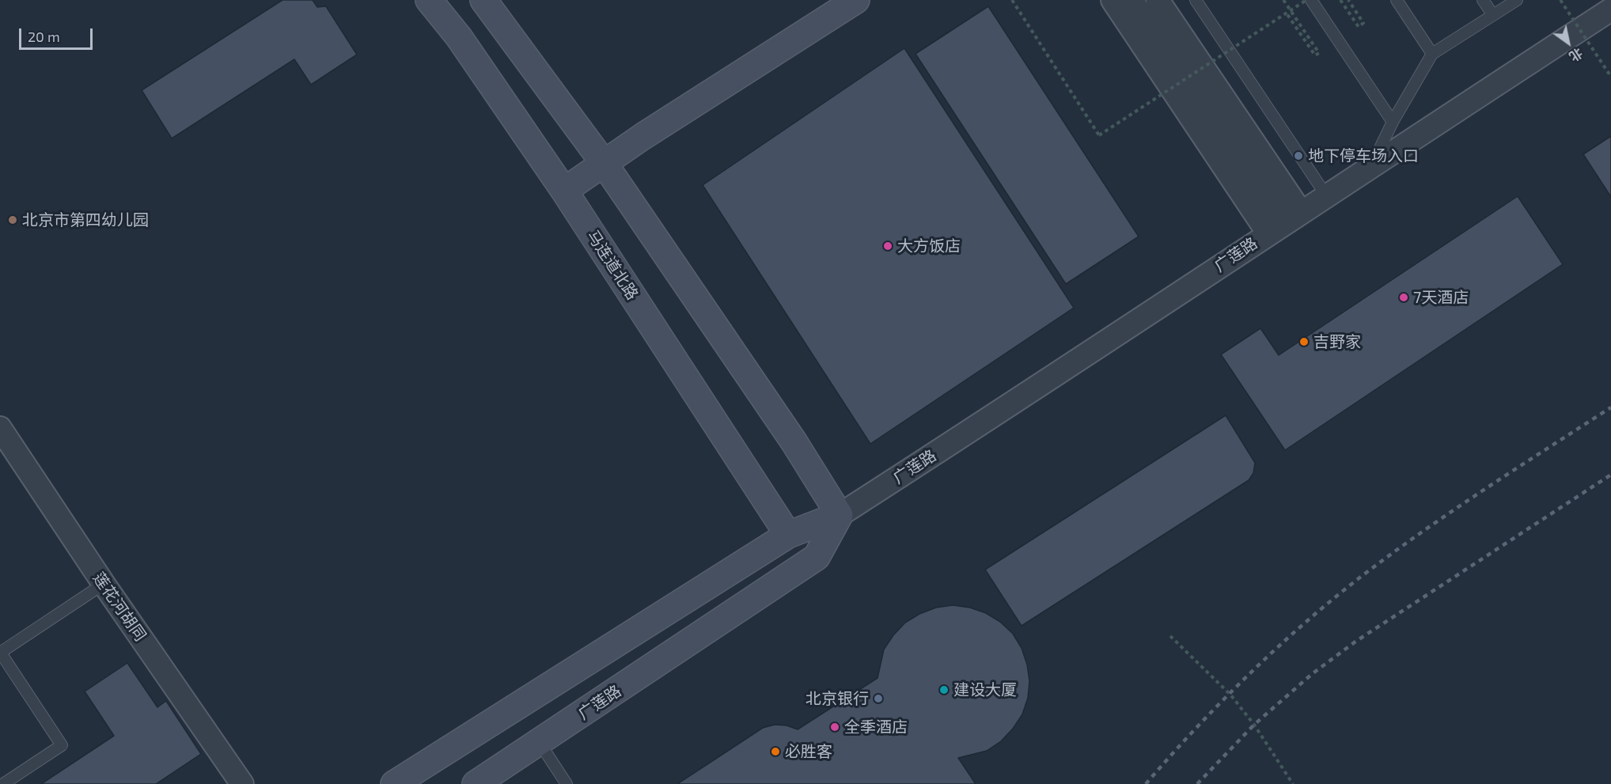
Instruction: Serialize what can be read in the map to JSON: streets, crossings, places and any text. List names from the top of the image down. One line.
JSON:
{"streets":{"main road":["广莲路","马连道北路"],"street":["莲花河胡同"]},"places":["地下停车场入口","北京市第四幼儿园","大方饭店","7天酒店","吉野家","建设大厦","北京银行","全季酒店","必胜客"],"scale_bar":"20 m","north":"bottom right"}
